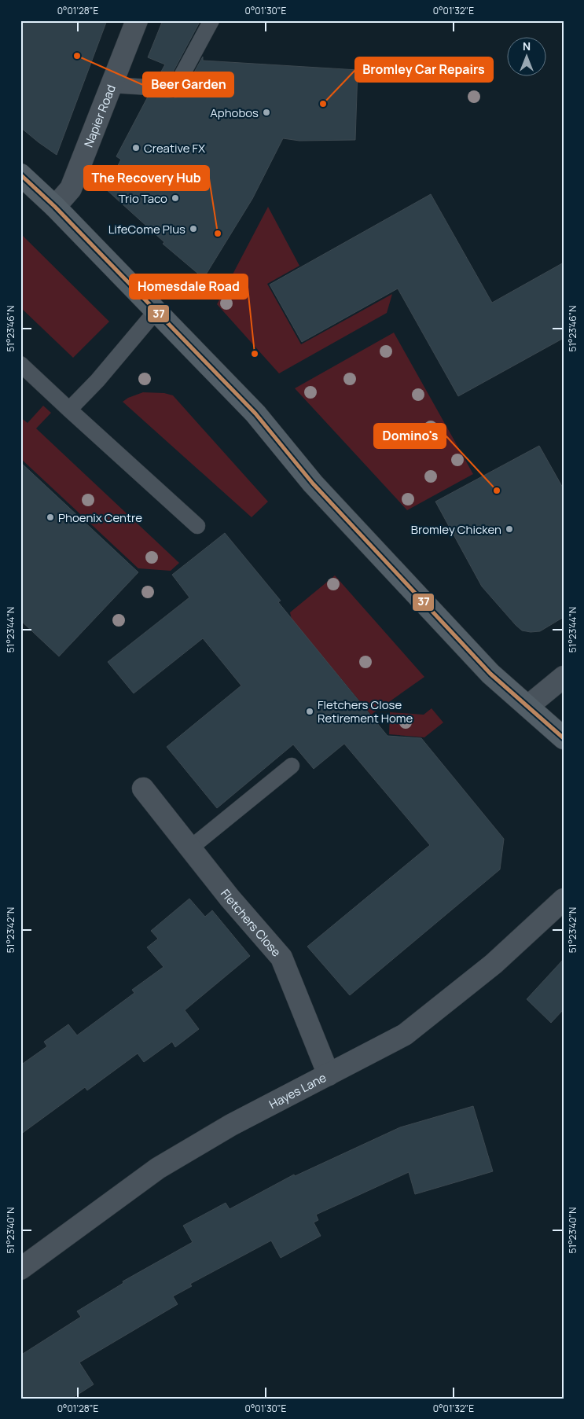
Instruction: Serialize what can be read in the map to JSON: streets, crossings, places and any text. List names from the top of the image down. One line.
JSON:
{"streets":{"main road":["Napier Road","Fletchers Close","Hayes Lane"]},"crossings":[["Fletchers Close","Hayes Lane"]],"places":["Beer Garden","Bromley Car Repairs","Aphobos","Creative FX","Trio Taco","LifeCome Plus","The Recovery Hub","Homesdale Road","Domino's","Phoenix Centre","Bromley Chicken","Fletchers Close Retirement Home"],"lines":["transit line 37"],"north":"top","coordinates":["0°01'28\"E","0°01'30\"E","0°01'32\"E","51°23'46\"N","51°23'44\"N","51°23'42\"N","51°23'40\"N"]}
